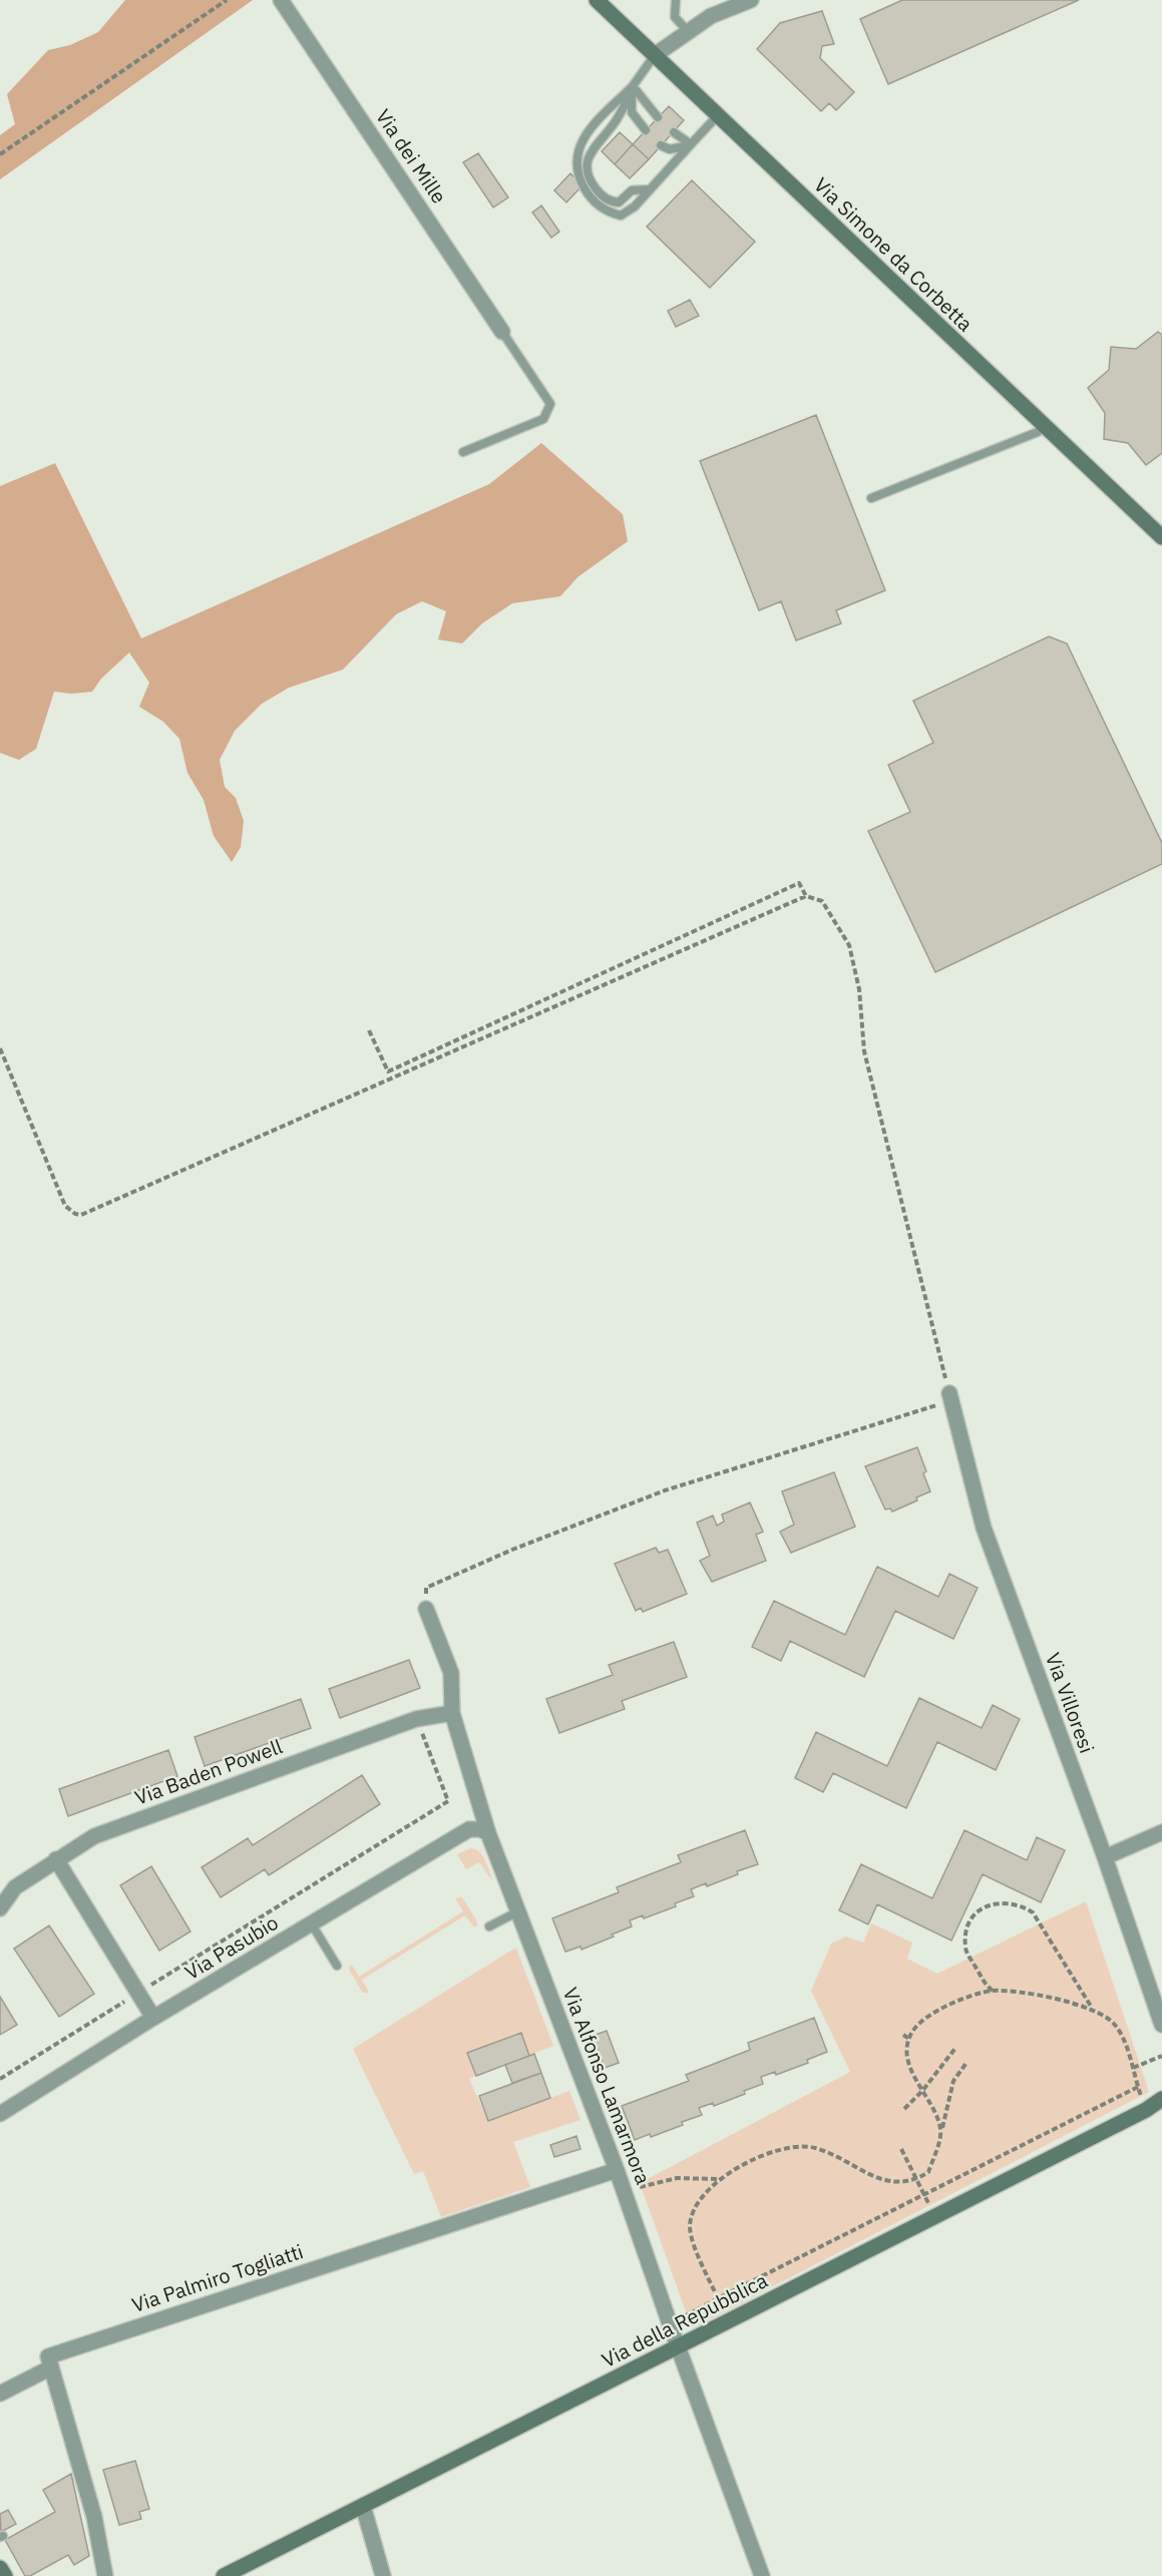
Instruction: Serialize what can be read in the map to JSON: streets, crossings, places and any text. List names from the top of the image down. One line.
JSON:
{"streets":{"street":["Via dei Mille","Via Simone da Corbetta","Via Villoresi","Via Baden Powell","Via Pasubio","Via Alfonso Lamarmora","Via Palmiro Togliatti","Via della Repubblica"]},"crossings":[["Via Baden Powell","Via Alfonso Lamarmora"],["Via Pasubio","Via Alfonso Lamarmora"],["Via Alfonso Lamarmora","Via Palmiro Togliatti"],["Via Alfonso Lamarmora","Via della Repubblica"]]}
